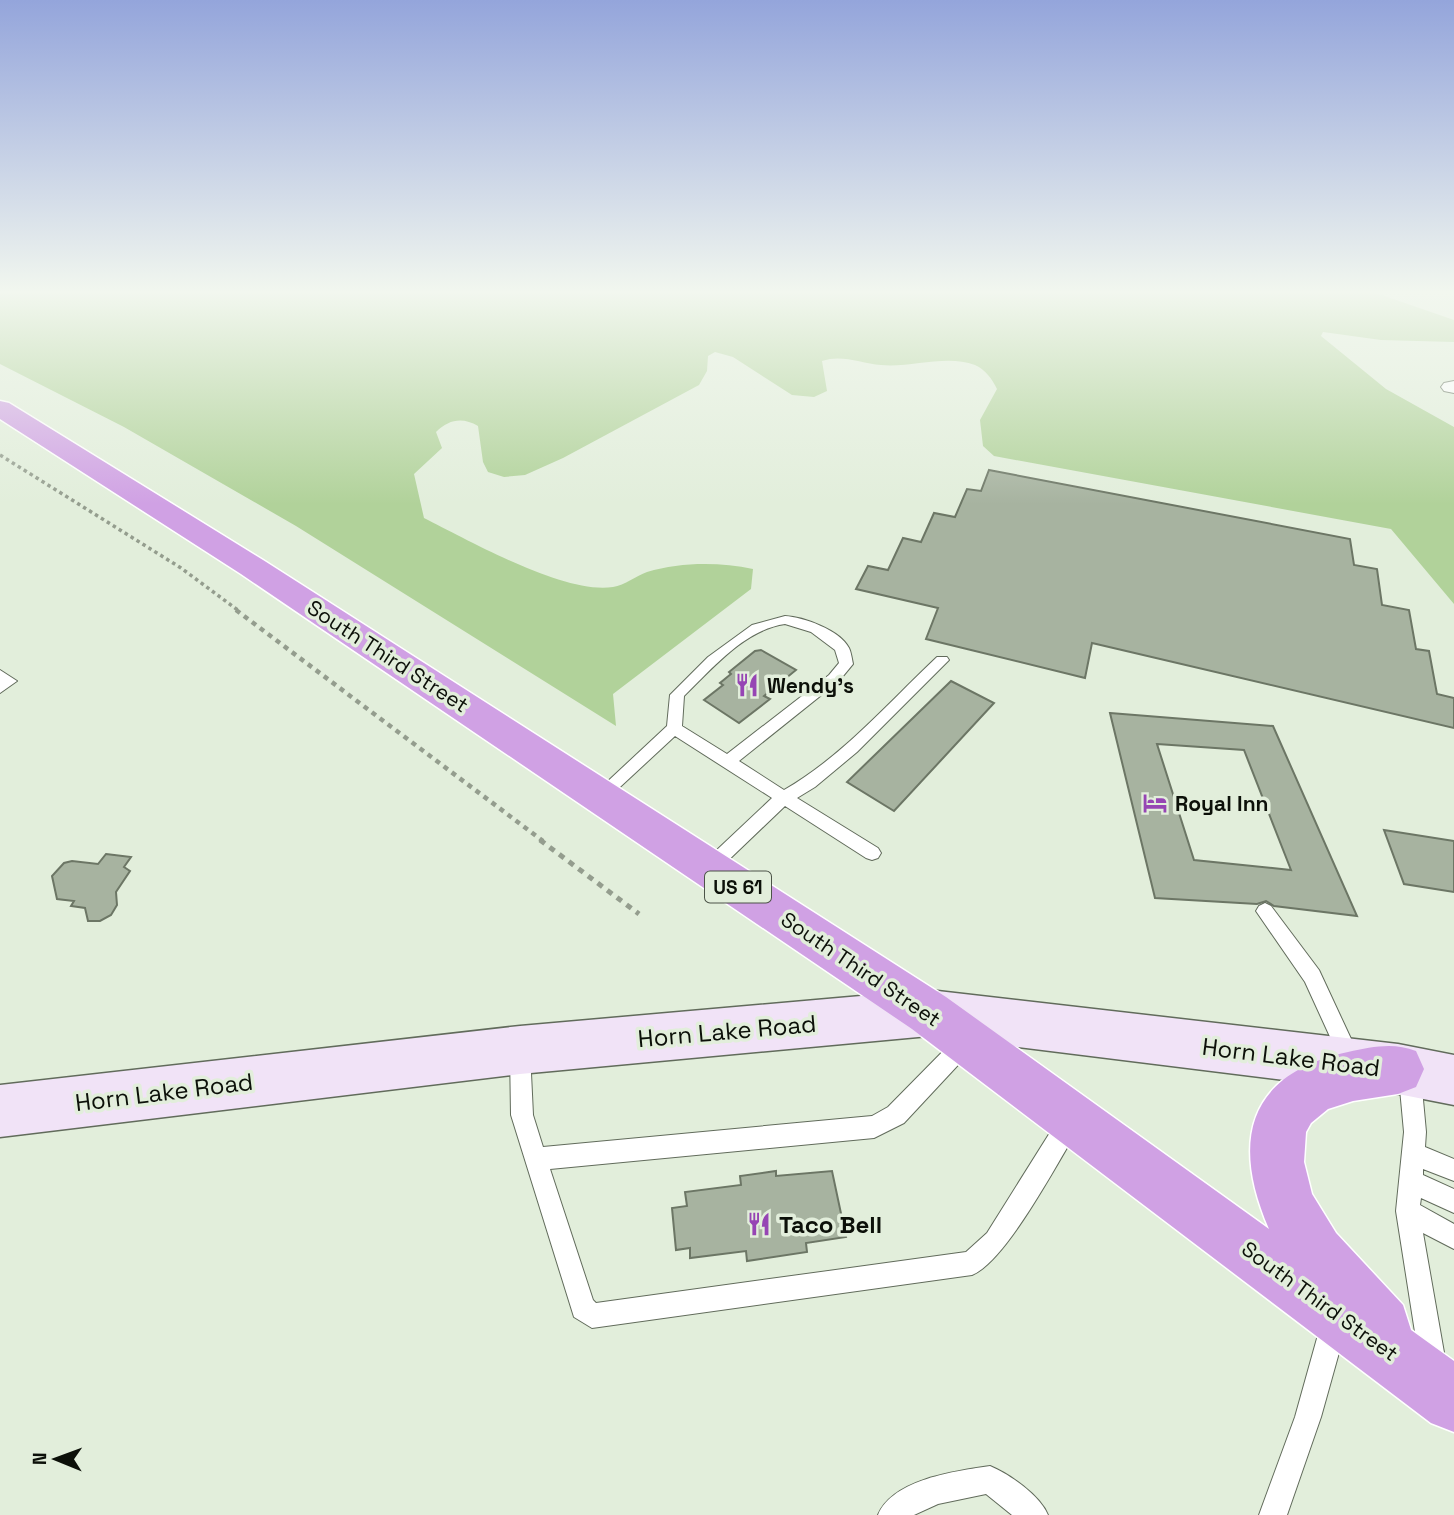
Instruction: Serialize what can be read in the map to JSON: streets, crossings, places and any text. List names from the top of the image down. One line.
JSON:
{"streets":{"highway":["South Third Street","US 61"],"main road":["Horn Lake Road"]},"crossings":[["South Third Street","Horn Lake Road"]],"places":{"restaurant":["Wendy's","Taco Bell"],"hotel":["Royal Inn"]},"north":"left"}
